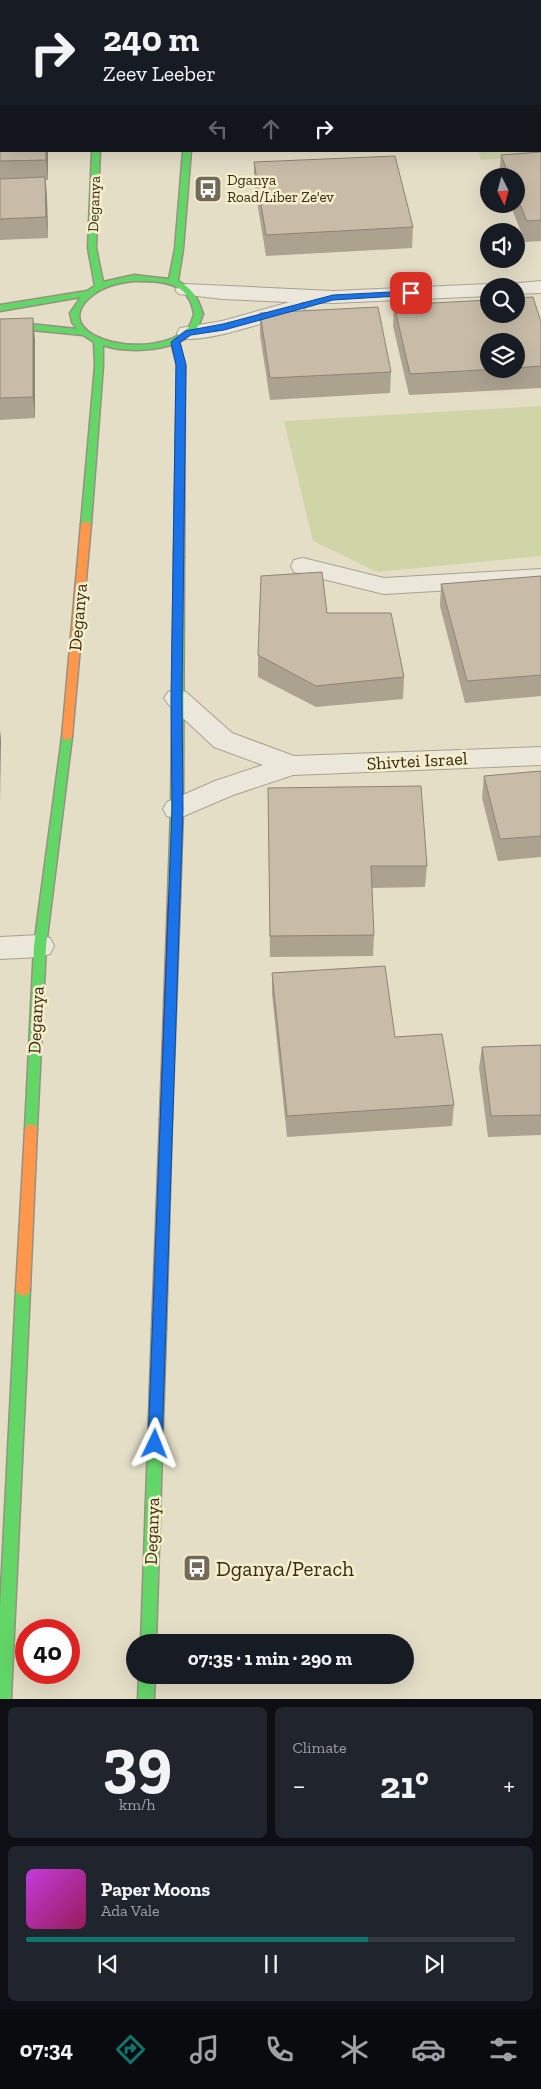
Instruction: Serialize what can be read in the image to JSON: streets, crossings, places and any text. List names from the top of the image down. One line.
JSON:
{"streets":{"street":["Deganya","Shivtei Israel"]},"crossings":[["Deganya","Shivtei Israel"]],"places":{"bus stop":["Dganya Road/Liber Ze'ev","Dganya/Perach"]},"north":"bottom","page":{"turn":["240 m","Zeev Leeber"],"limit":"40","trip":"07:35 · 1 min · 290 m","tile":[["39","km/h"],"Climate"],"heat":["−","21°","+"],"song":["Paper Moons","Ada Vale"],"tabs":"07:34"}}
